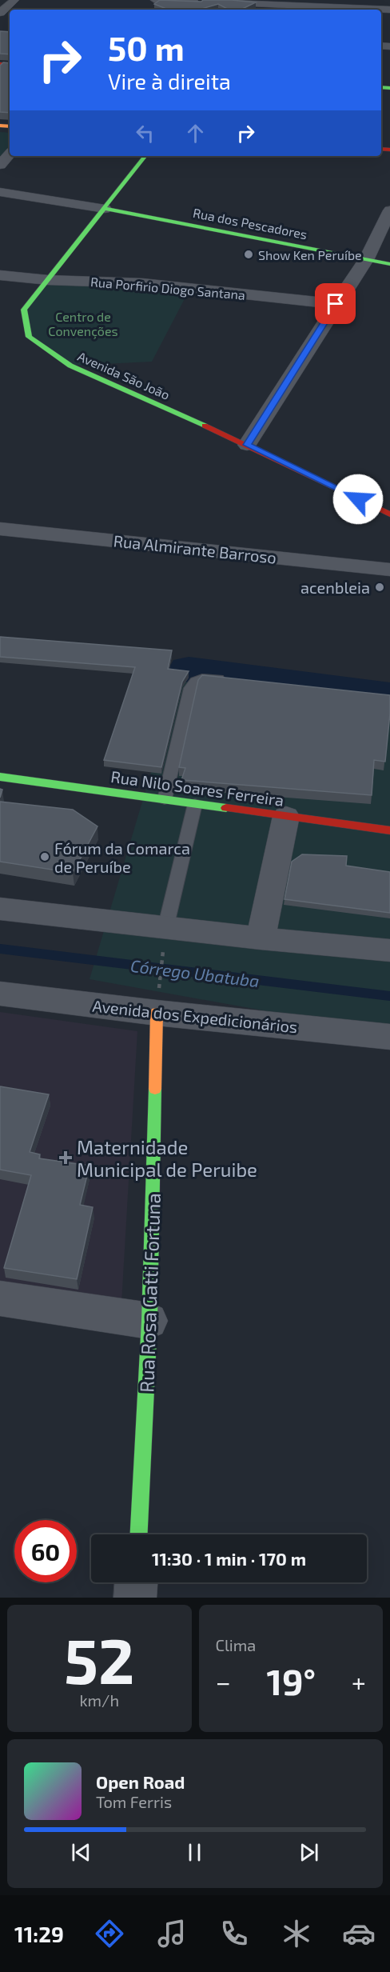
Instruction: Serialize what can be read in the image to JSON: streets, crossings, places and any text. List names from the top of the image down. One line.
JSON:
{"streets":{"main road":["Rua dos Pescadores","Avenida São João","Rua Nilo Soares Ferreira","Rua Rosa Gatti Fortuna"],"street":["Rua Porfirio Diogo Santana","Rua Almirante Barroso","Avenida dos Expedicionários"]},"crossings":[["Rua dos Pescadores","Avenida São João"],["Rua Porfirio Diogo Santana","Avenida São João"],["Avenida dos Expedicionários","Rua Rosa Gatti Fortuna"]],"water":["Córrego Ubatuba"],"parks":["Centro de Convenções"],"places":{"other":["Show Ken Peruíbe","acenbleia","Fórum da Comarca de Peruíbe"],"health":["Maternidade Municipal de Peruibe"]},"page":{"turn":["50 m","Vire à direita"],"limit":"60","trip":"11:30 · 1 min · 170 m","tile":[["52","km/h"],"Clima"],"heat":["−","19°","+"],"song":["Open Road","Tom Ferris"],"tabs":"11:29"}}
